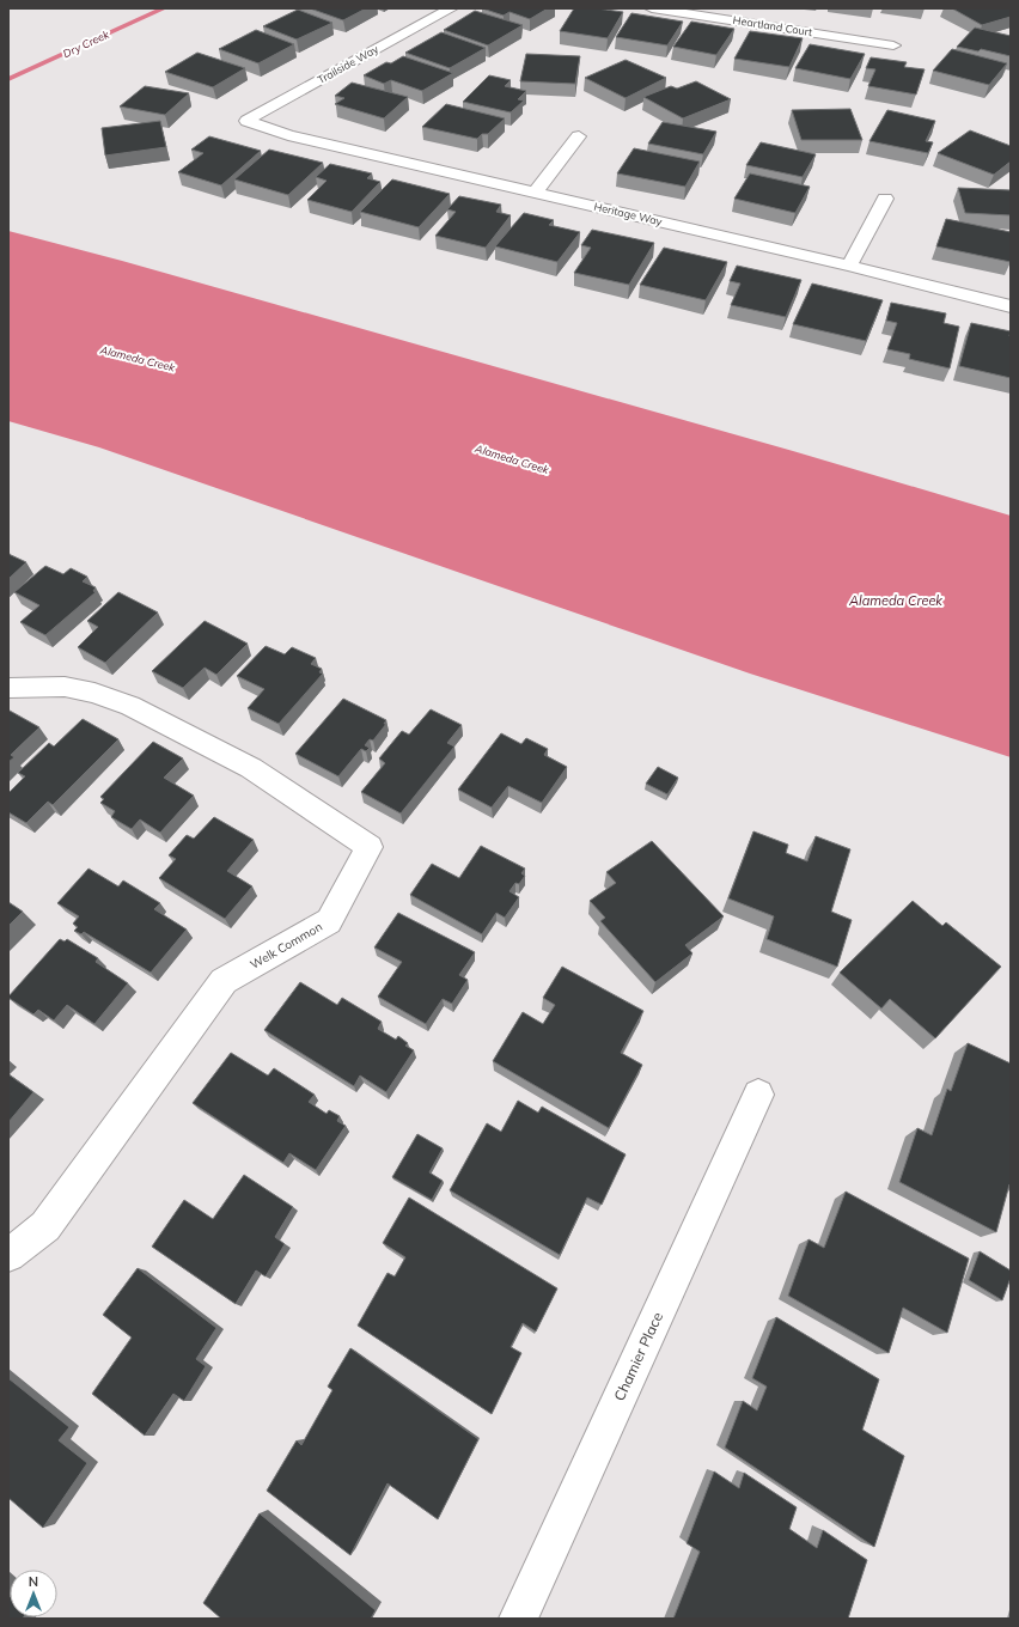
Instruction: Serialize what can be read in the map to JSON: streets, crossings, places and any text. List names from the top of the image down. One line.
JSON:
{"streets":{"street":["Heartland Court","Trailside Way","Heritage Way","Welk Common","Chamier Place"]},"crossings":[["Trailside Way","Heritage Way"]],"water":["Dry Creek","Alameda Creek"],"north":"top"}
